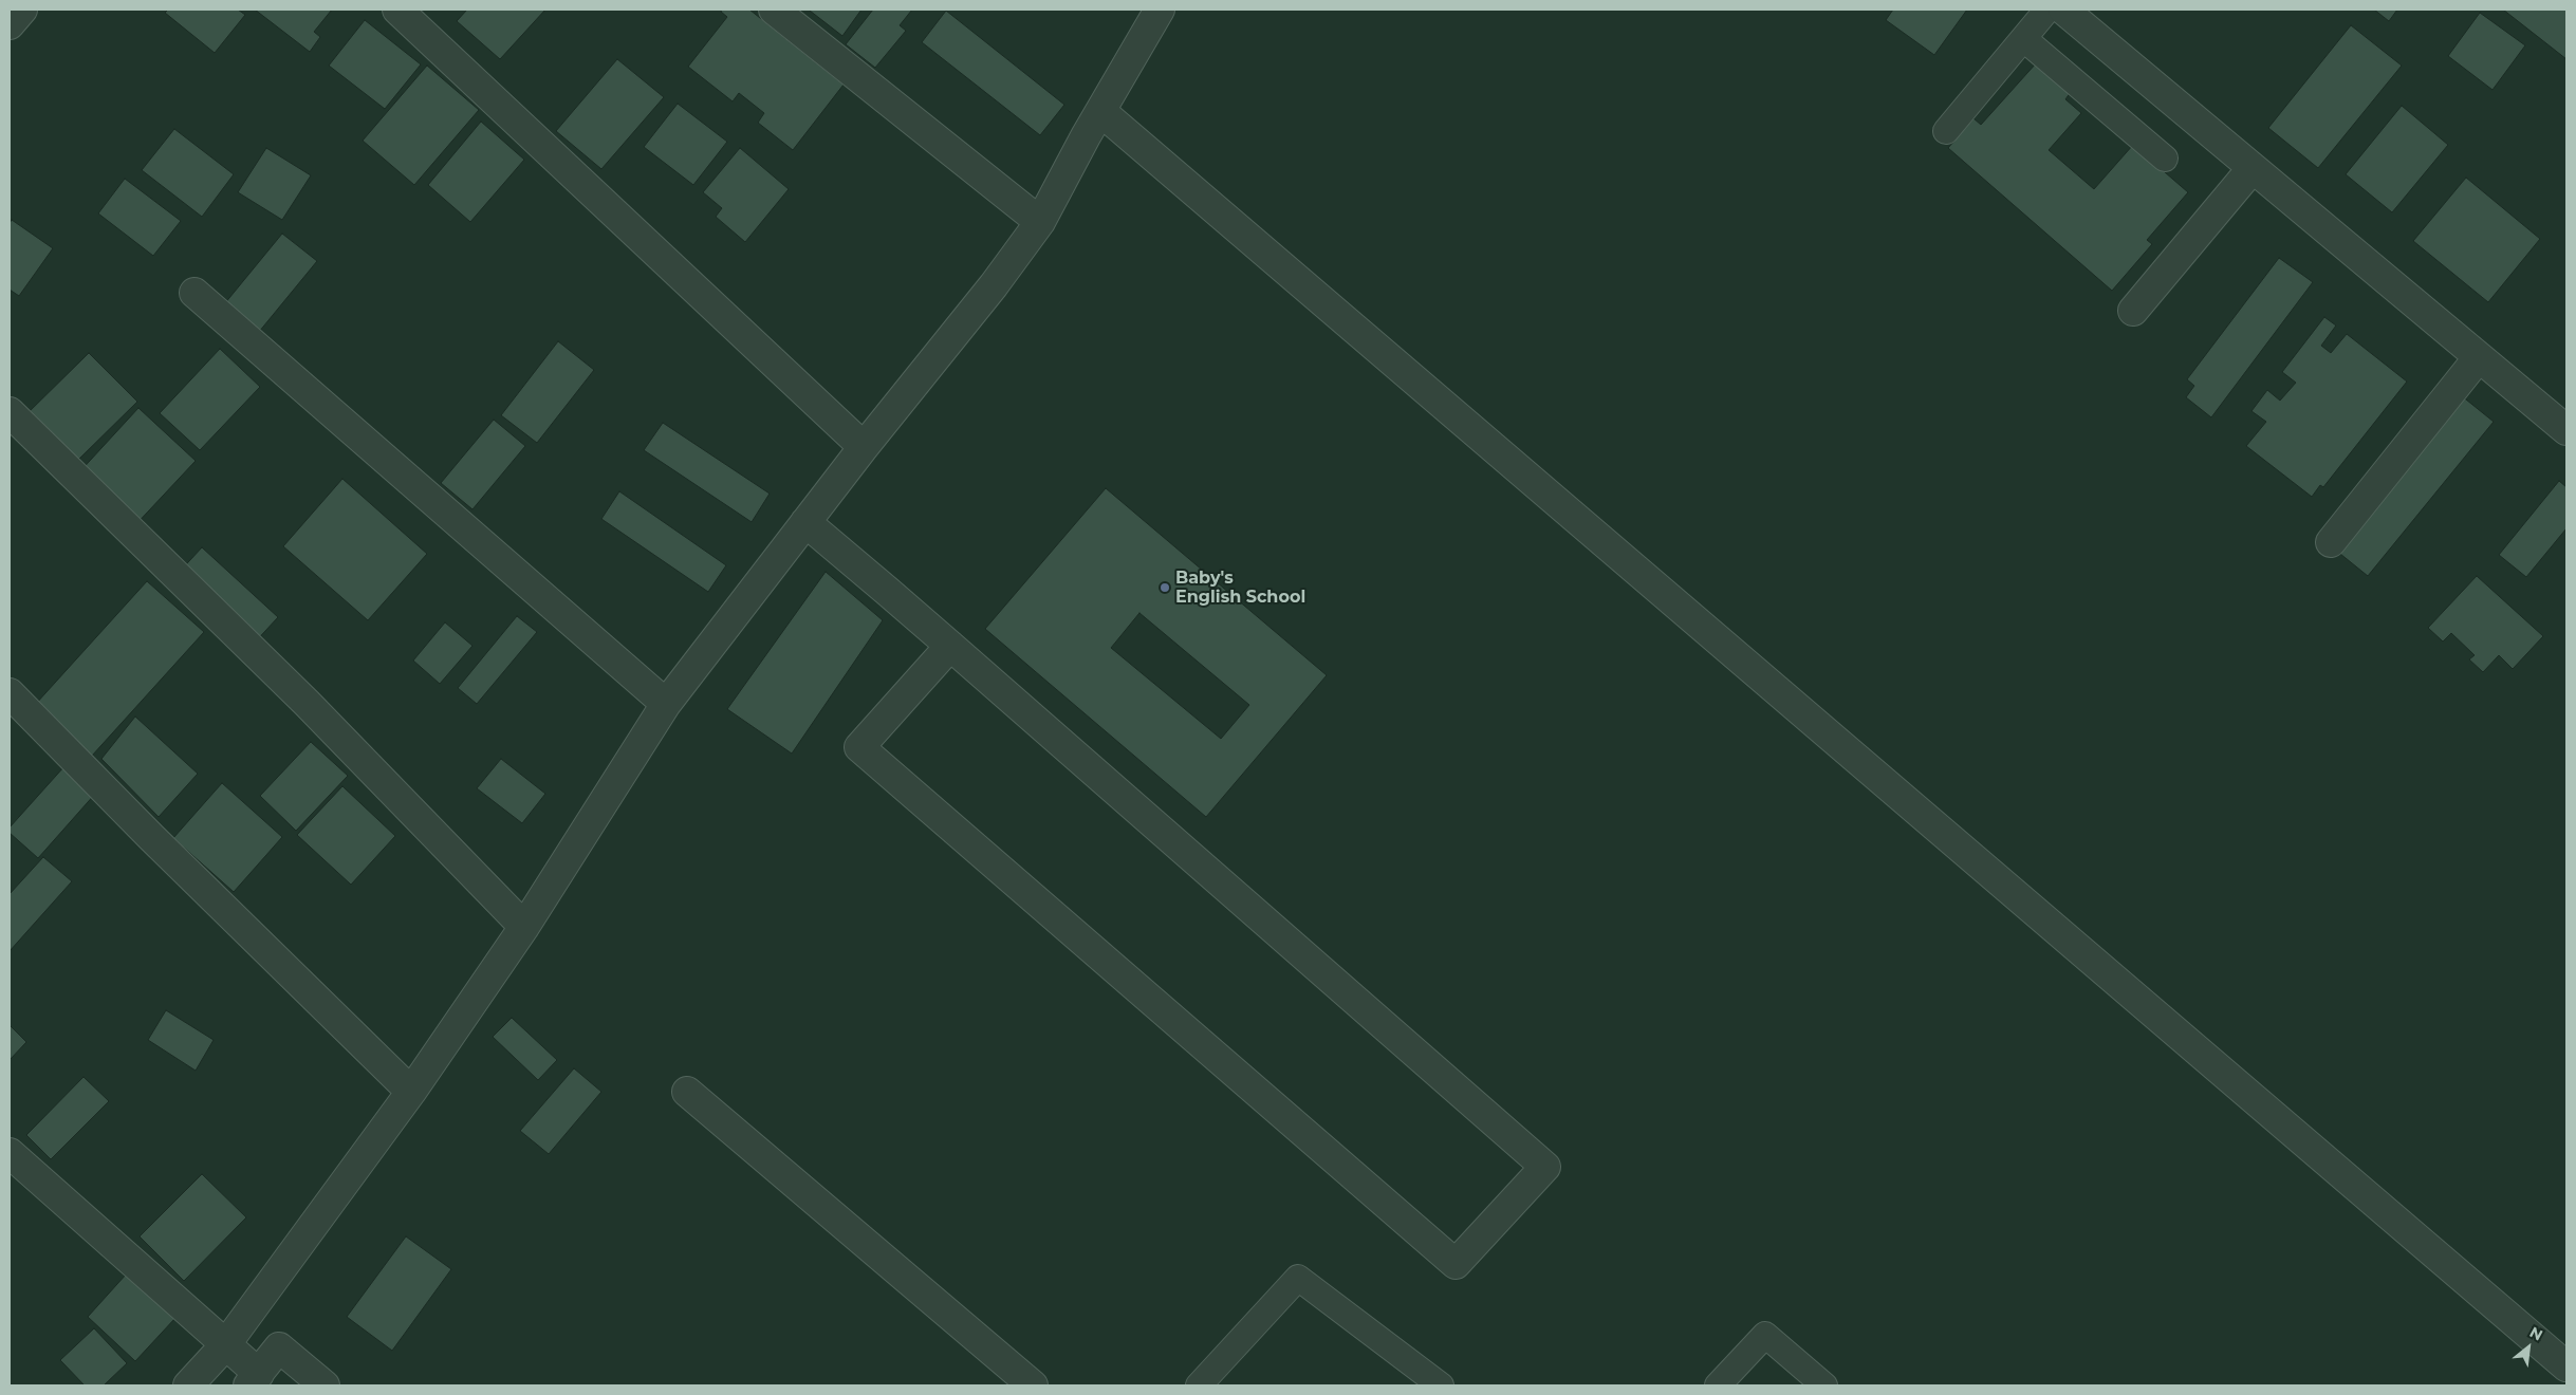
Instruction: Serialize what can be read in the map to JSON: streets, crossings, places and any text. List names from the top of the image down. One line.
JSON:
{"places":["Baby's English School"],"north":"top right"}
